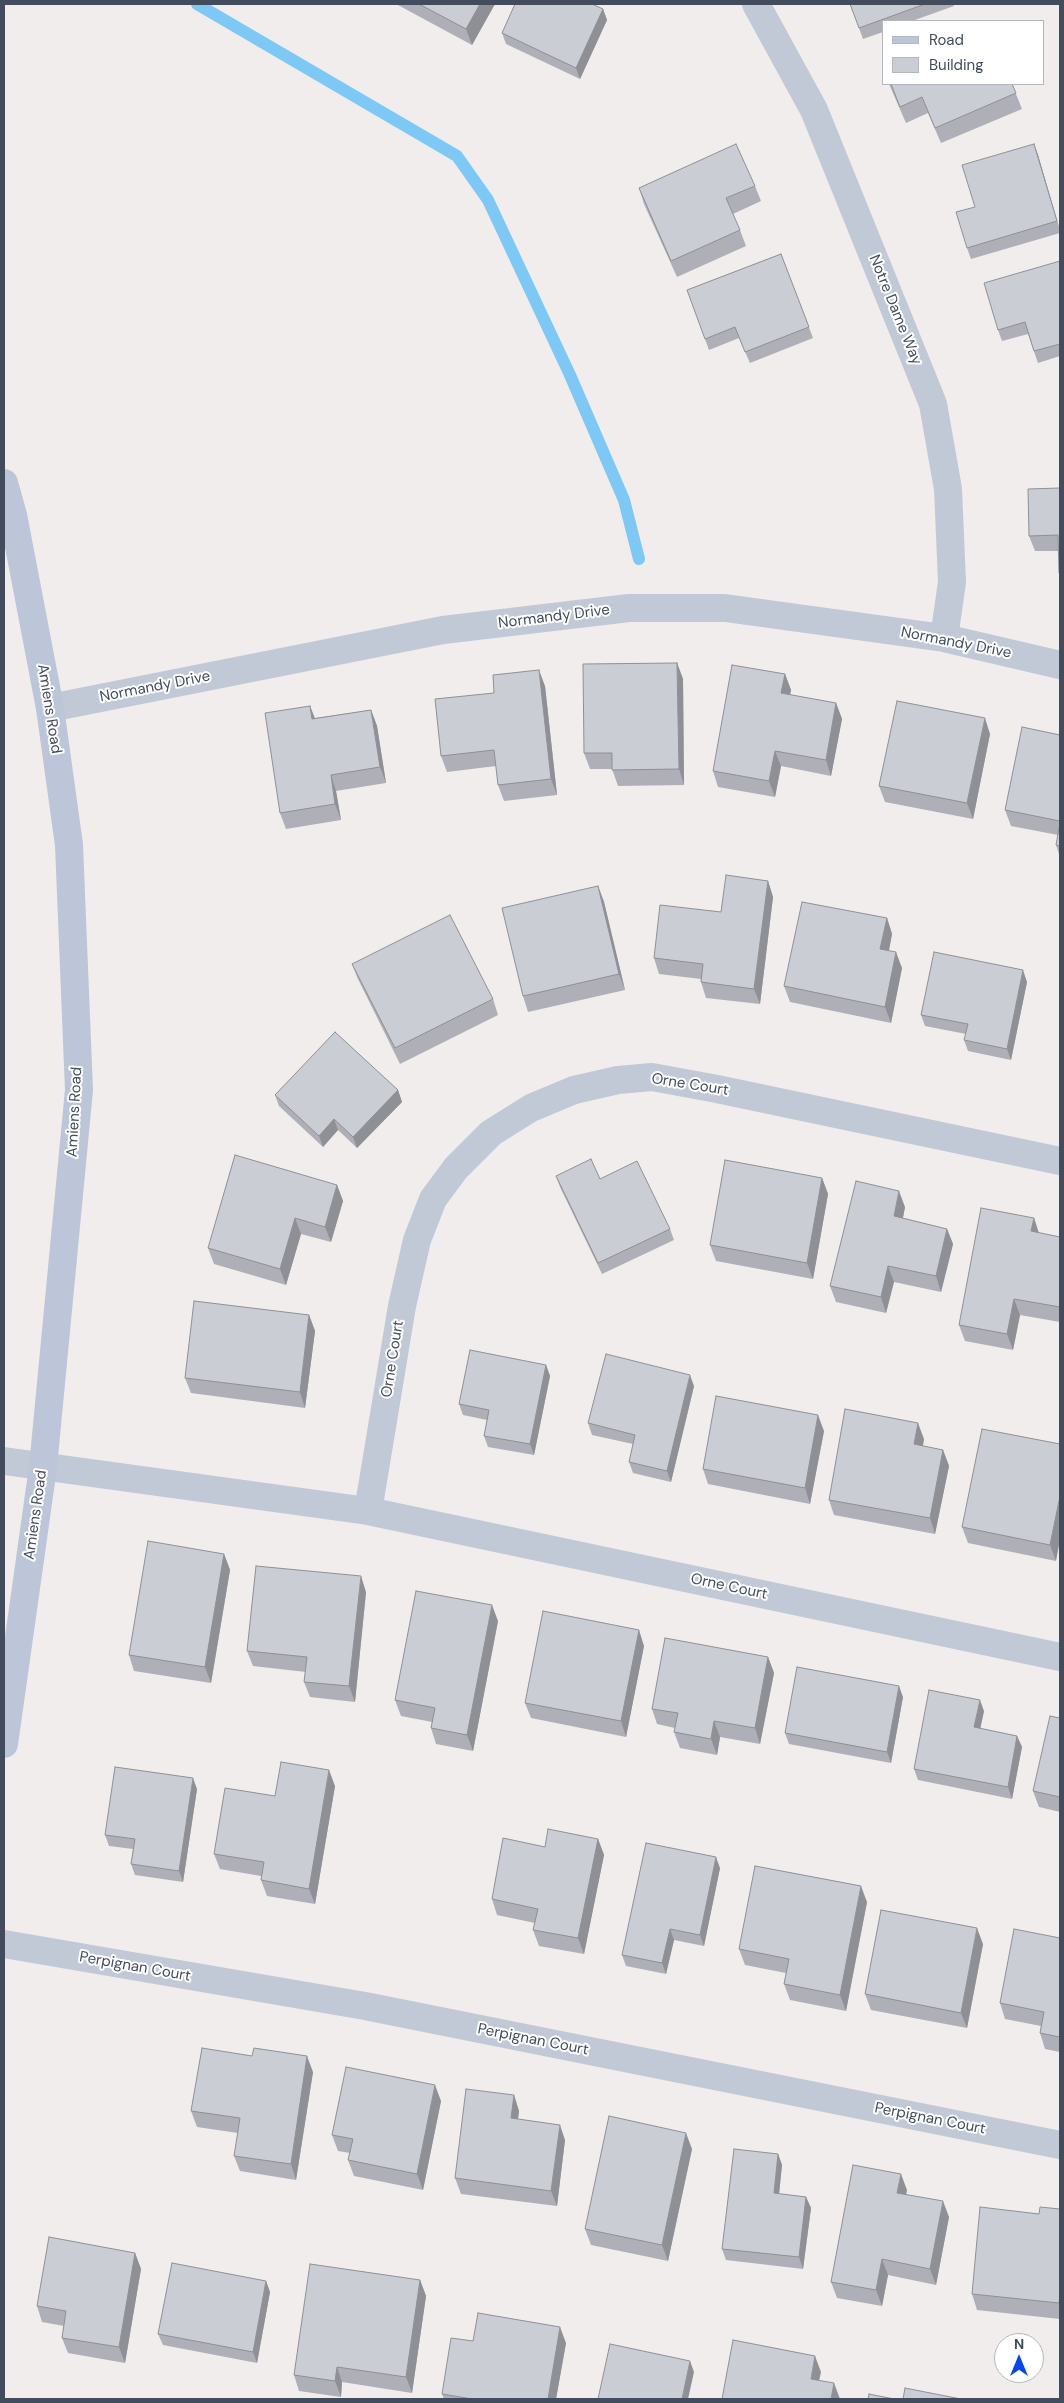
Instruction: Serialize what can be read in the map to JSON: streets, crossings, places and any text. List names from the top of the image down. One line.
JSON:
{"streets":{"street":["Notre Dame Way","Normandy Drive","Amiens Road","Orne Court","Perpignan Court"]},"crossings":[["Notre Dame Way","Normandy Drive"],["Normandy Drive","Amiens Road"],["Amiens Road","Orne Court"]],"legend":["Road","Building"],"north":"top"}
